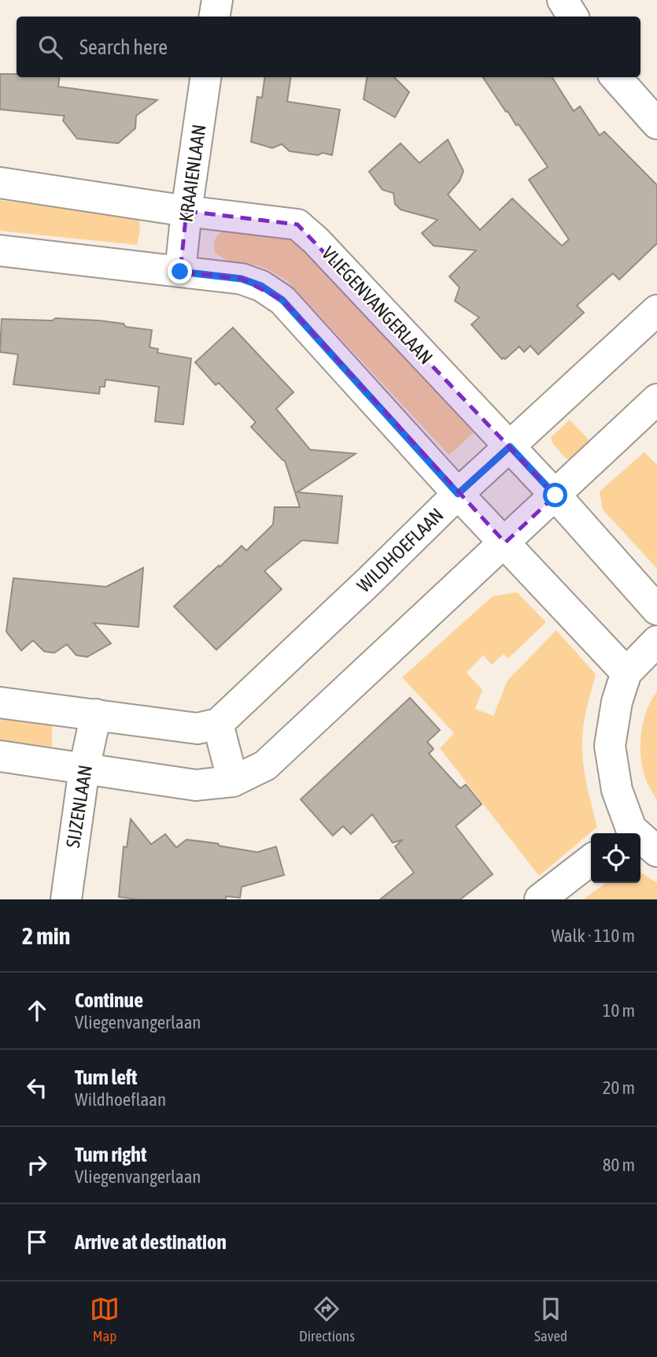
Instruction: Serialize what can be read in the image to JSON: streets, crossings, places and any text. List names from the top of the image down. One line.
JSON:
{"streets":{"street":["KRAAIENLAAN","VLIEGENVANGERLAAN","WILDHOEFLAAN","SIJZENLAAN"]},"crossings":[["KRAAIENLAAN","VLIEGENVANGERLAAN"],["VLIEGENVANGERLAAN","WILDHOEFLAAN"]],"page":{"search":"Search here","heading":["2 min","Walk · 110 m"],"list":[["Continue","Vliegenvangerlaan","10 m"],["Turn left","Wildhoeflaan","20 m"],["Turn right","Vliegenvangerlaan","80 m"],"Arrive at destination"],"nav":["Map","Directions","Saved"]}}
